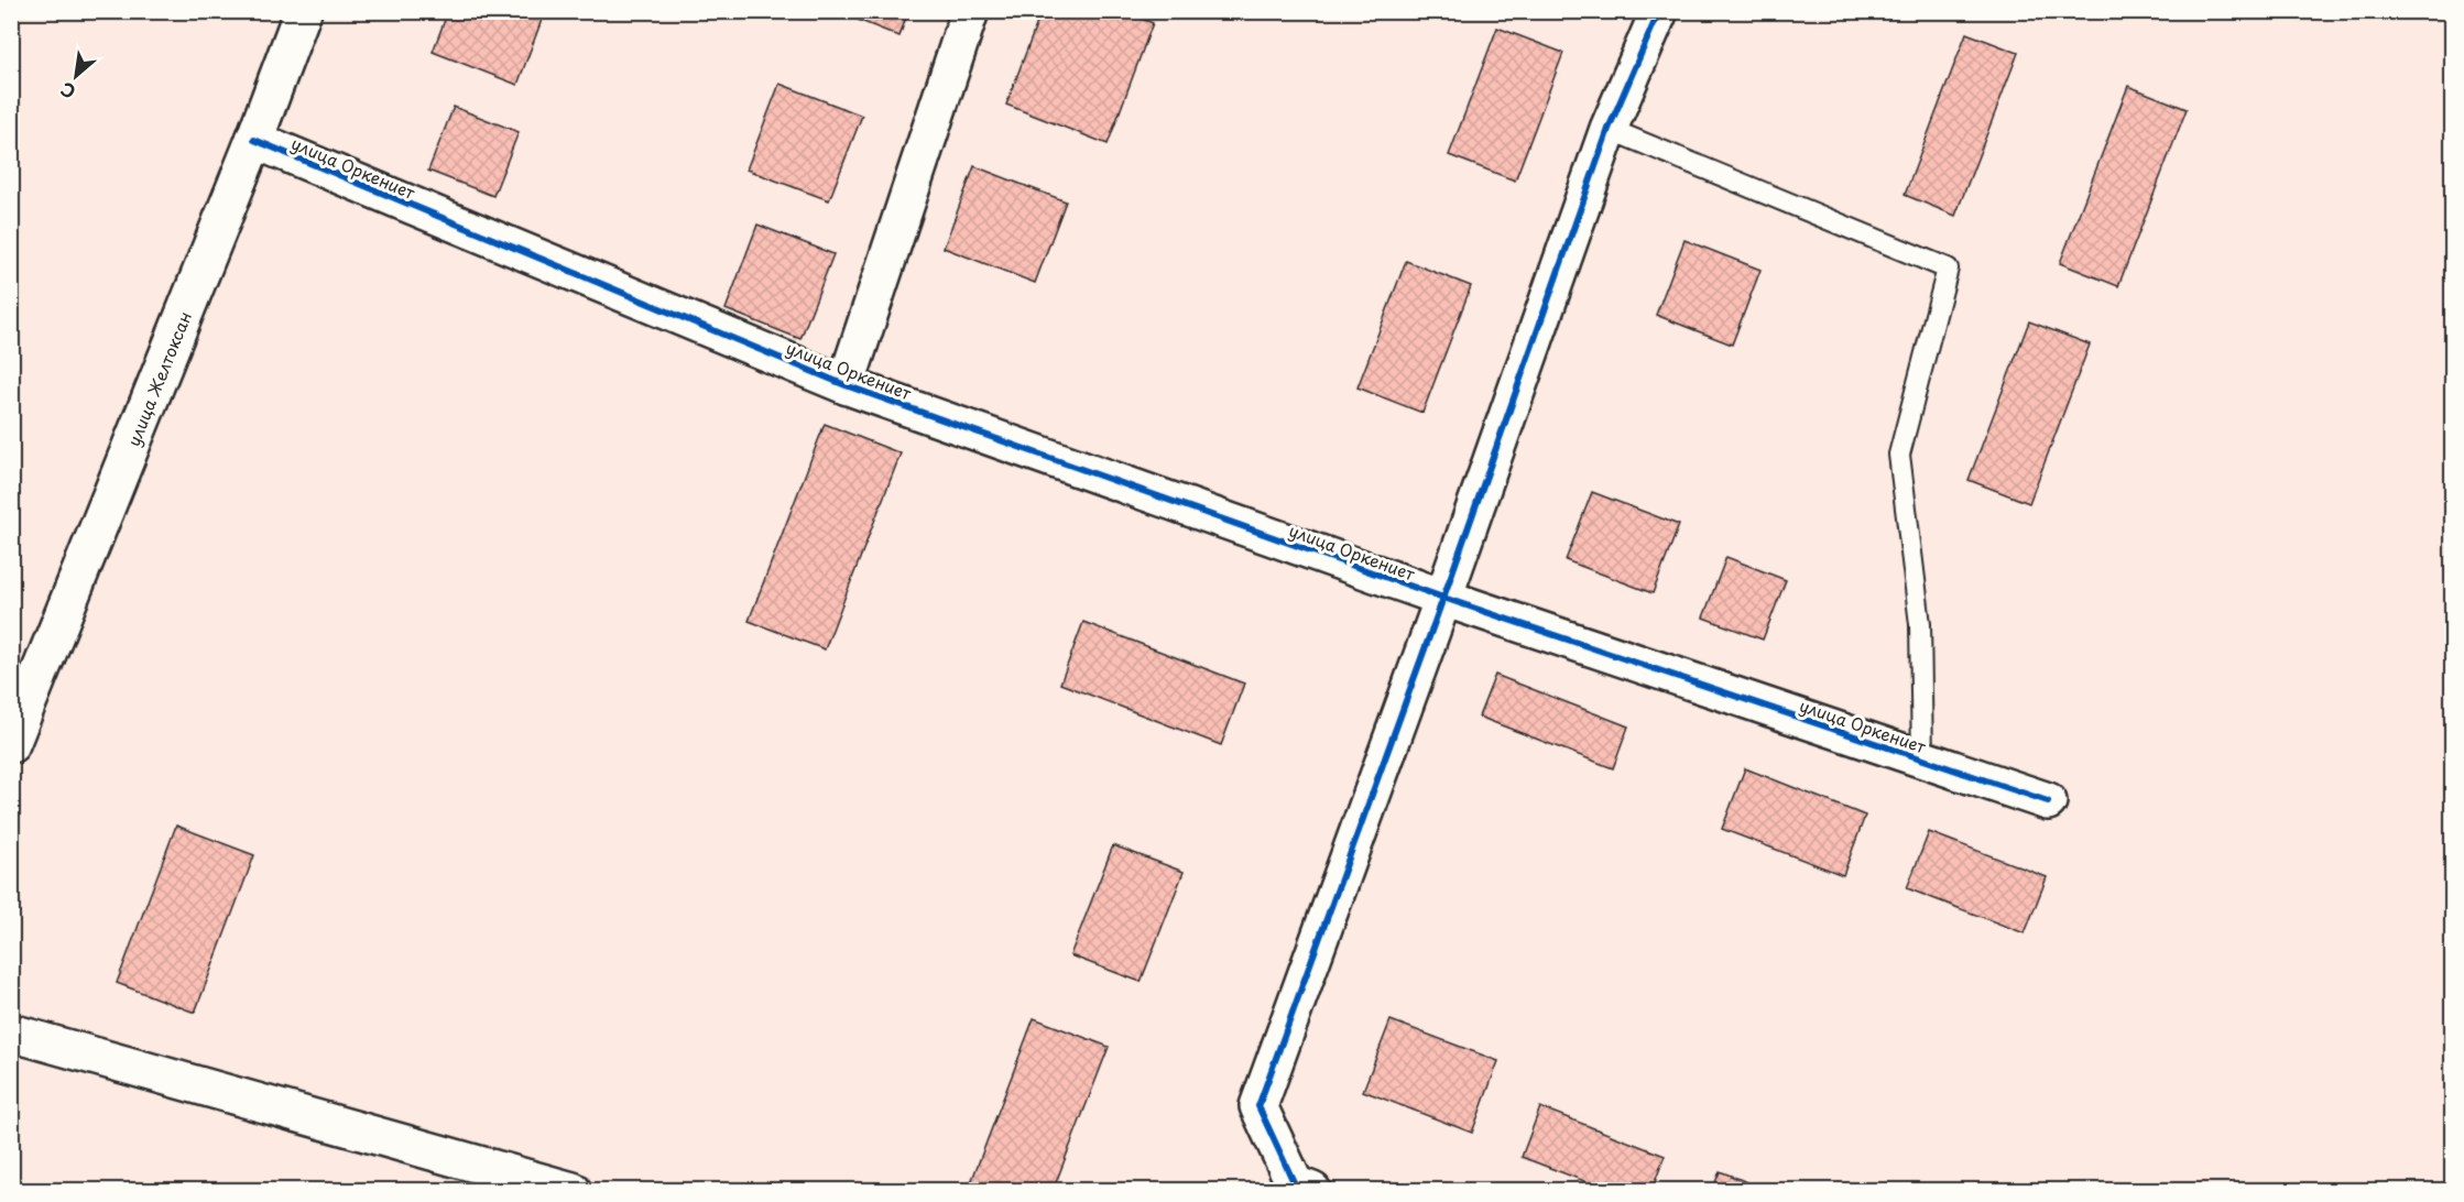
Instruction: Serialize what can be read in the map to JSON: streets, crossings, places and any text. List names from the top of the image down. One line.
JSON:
{"streets":{"street":["улица Оркениет","улица Желтоксан"]},"crossings":[["улица Оркениет","улица Желтоксан"]],"north":"bottom left"}
